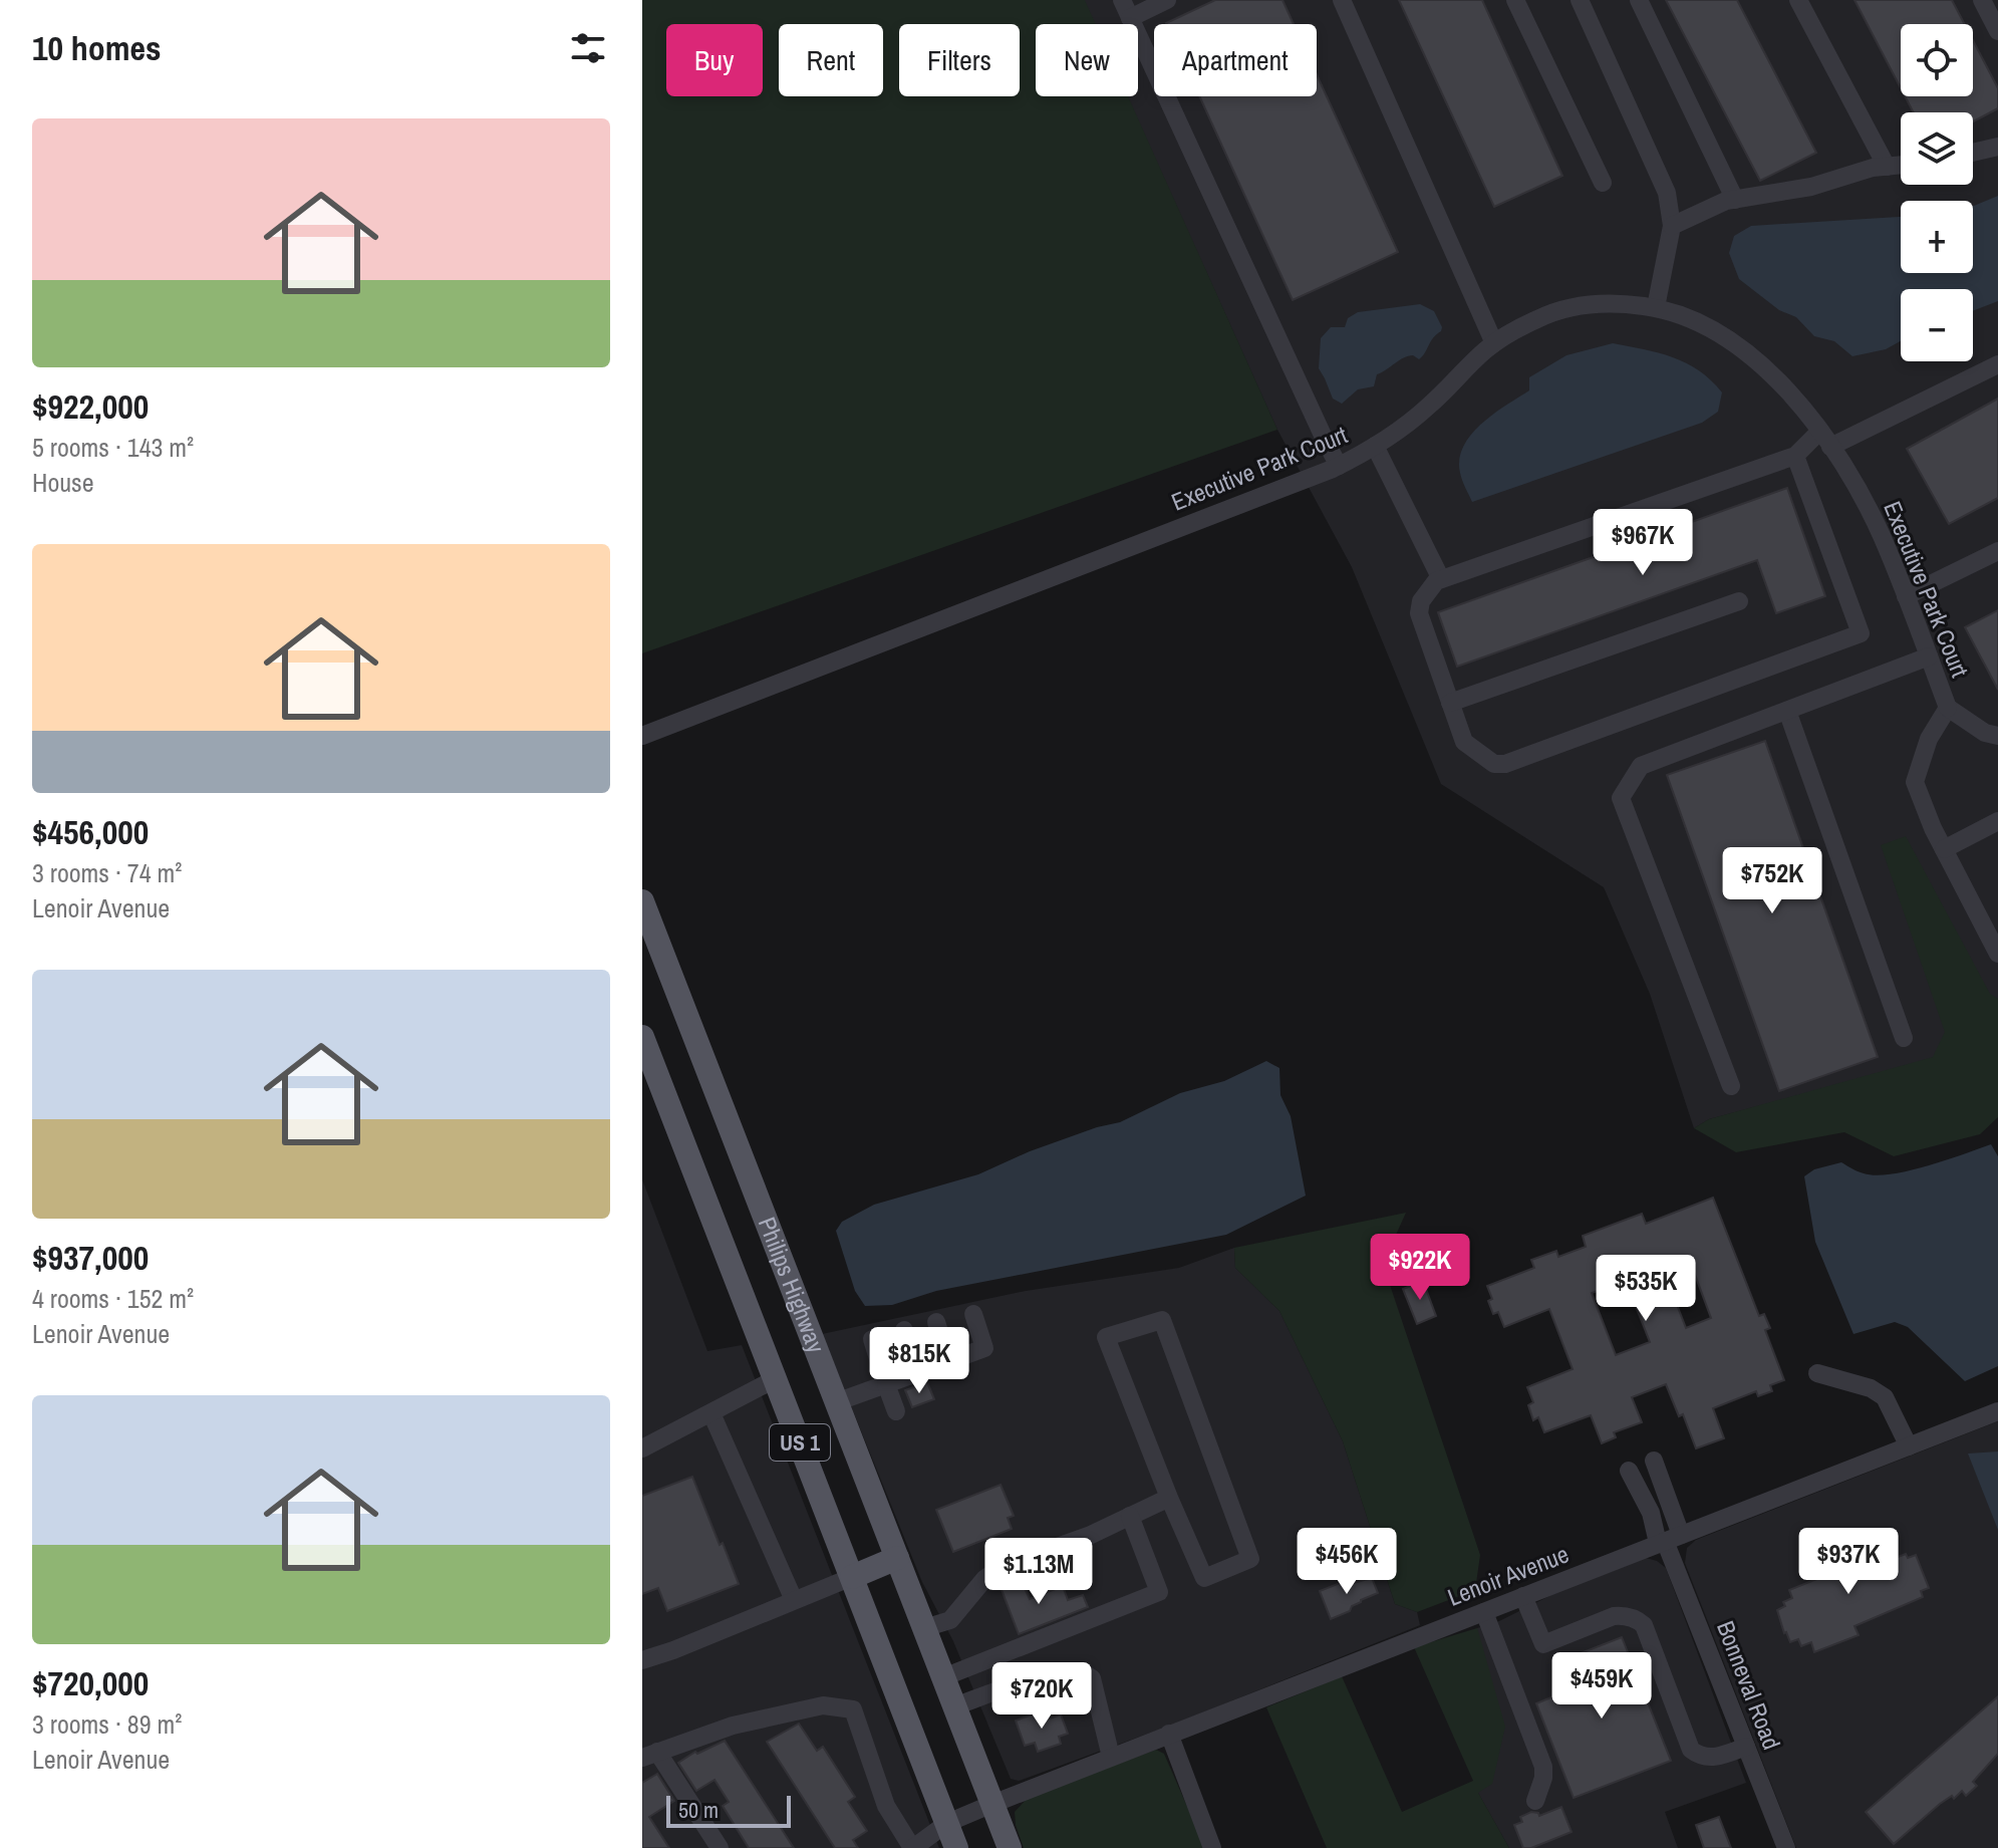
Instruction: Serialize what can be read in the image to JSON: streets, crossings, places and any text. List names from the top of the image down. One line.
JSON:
{"streets":{"main road":["Philips Highway","US 1"],"street":["Executive Park Court","Lenoir Avenue","Bonneval Road"]},"crossings":[["Philips Highway","Lenoir Avenue"],["Lenoir Avenue","Bonneval Road"]],"scale_bar":"50 m","page":{"heading":"10 homes","map_buttons":["+","−"],"chip":["Buy","Rent","Filters","New","Apartment"],"list":[{"name":"$922,000","note":"5 rooms · 143 m² · House"},{"name":"$456,000","note":"3 rooms · 74 m² · Lenoir Avenue"},{"name":"$937,000","note":"4 rooms · 152 m² · Lenoir Avenue"},{"name":"$720,000","note":"3 rooms · 89 m² · Lenoir Avenue"}],"price":["$967K","$752K","$922K","$535K","$815K","$456K","$937K","$1.13M","$459K","$720K"],"scale":"50 m"}}
